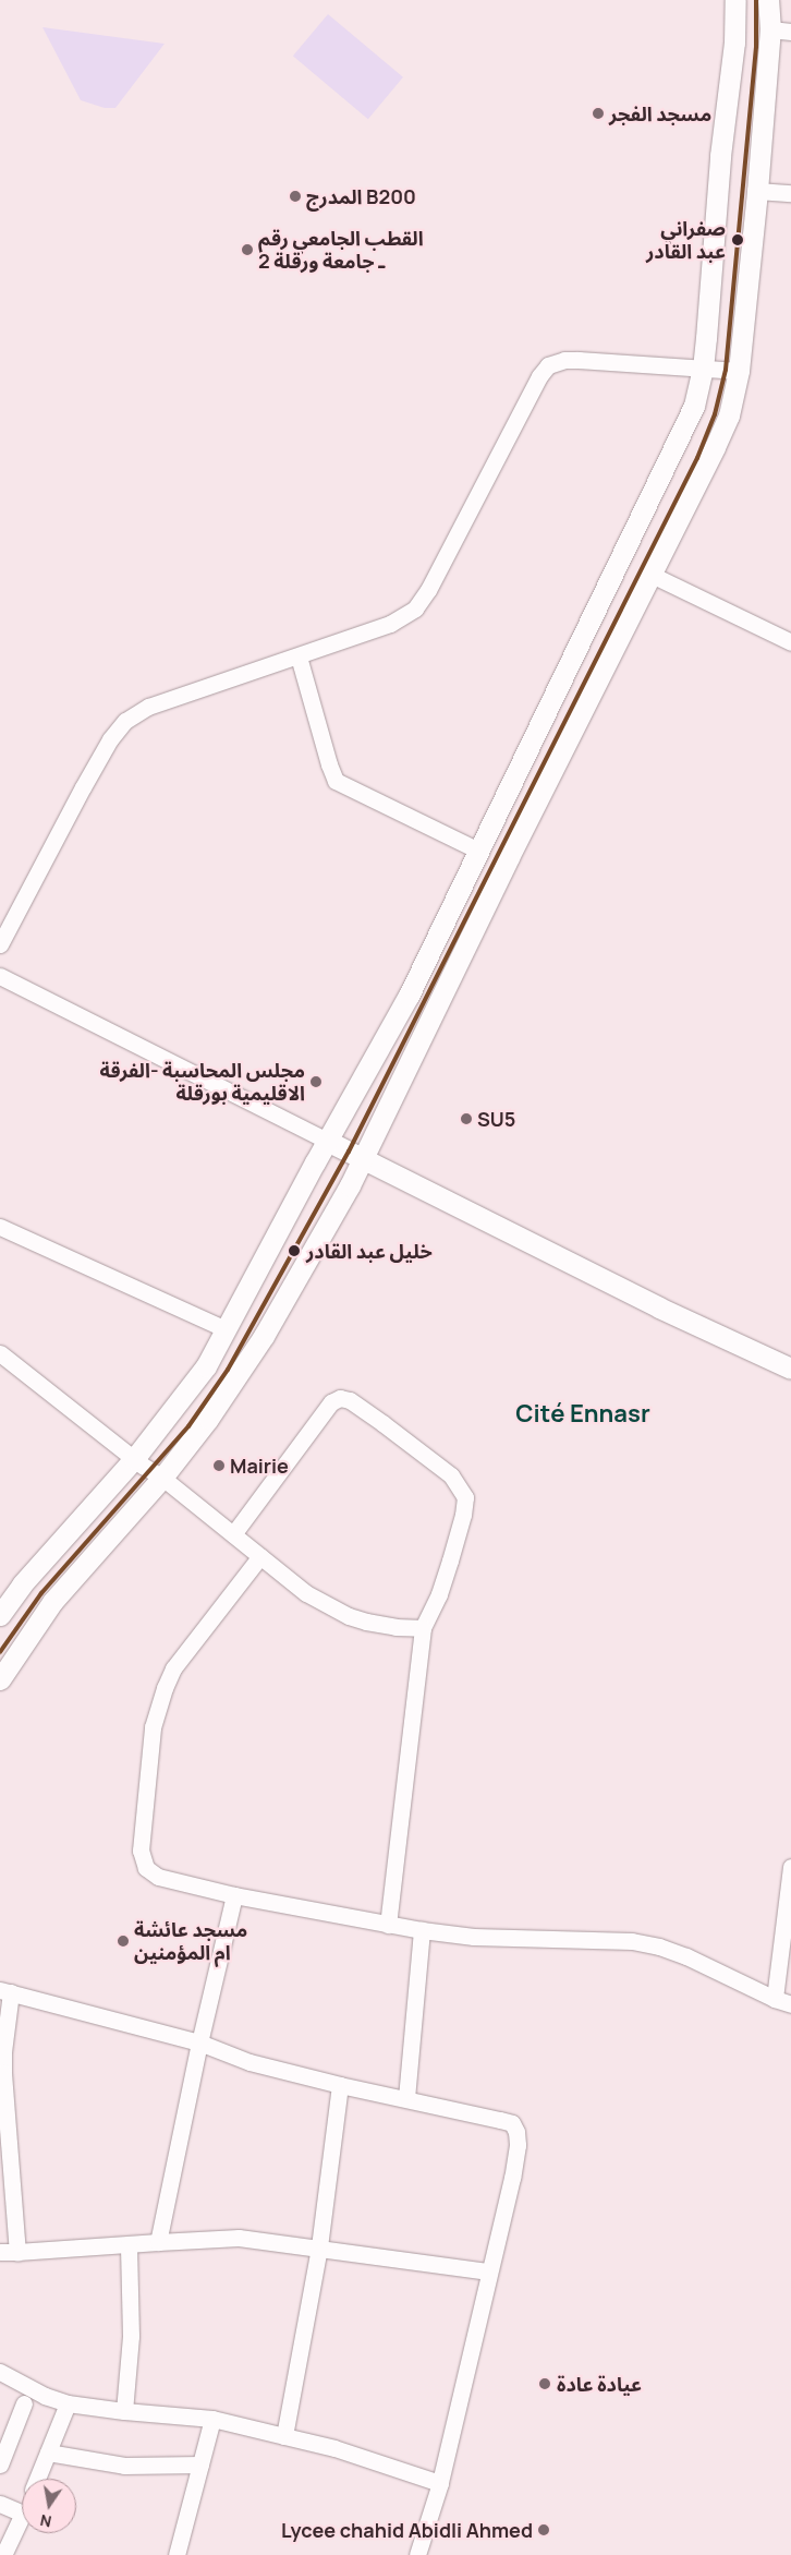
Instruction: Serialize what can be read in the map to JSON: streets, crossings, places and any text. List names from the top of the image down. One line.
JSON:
{"districts":["Cité Ennasr"],"places":["مسجد الفجر","المدرج B200","صفراني عبد القادر","القطب الجامعي رقم 2 ـ جامعة ورقلة","مجلس المحاسبة -الفرقة الاقليمية بورقلة","SU5","خليل عبد القادر","Mairie","مسجد عائشة ام المؤمنين","عيادة عادة","Lycee chahid Abidli Ahmed"],"north":"bottom"}
